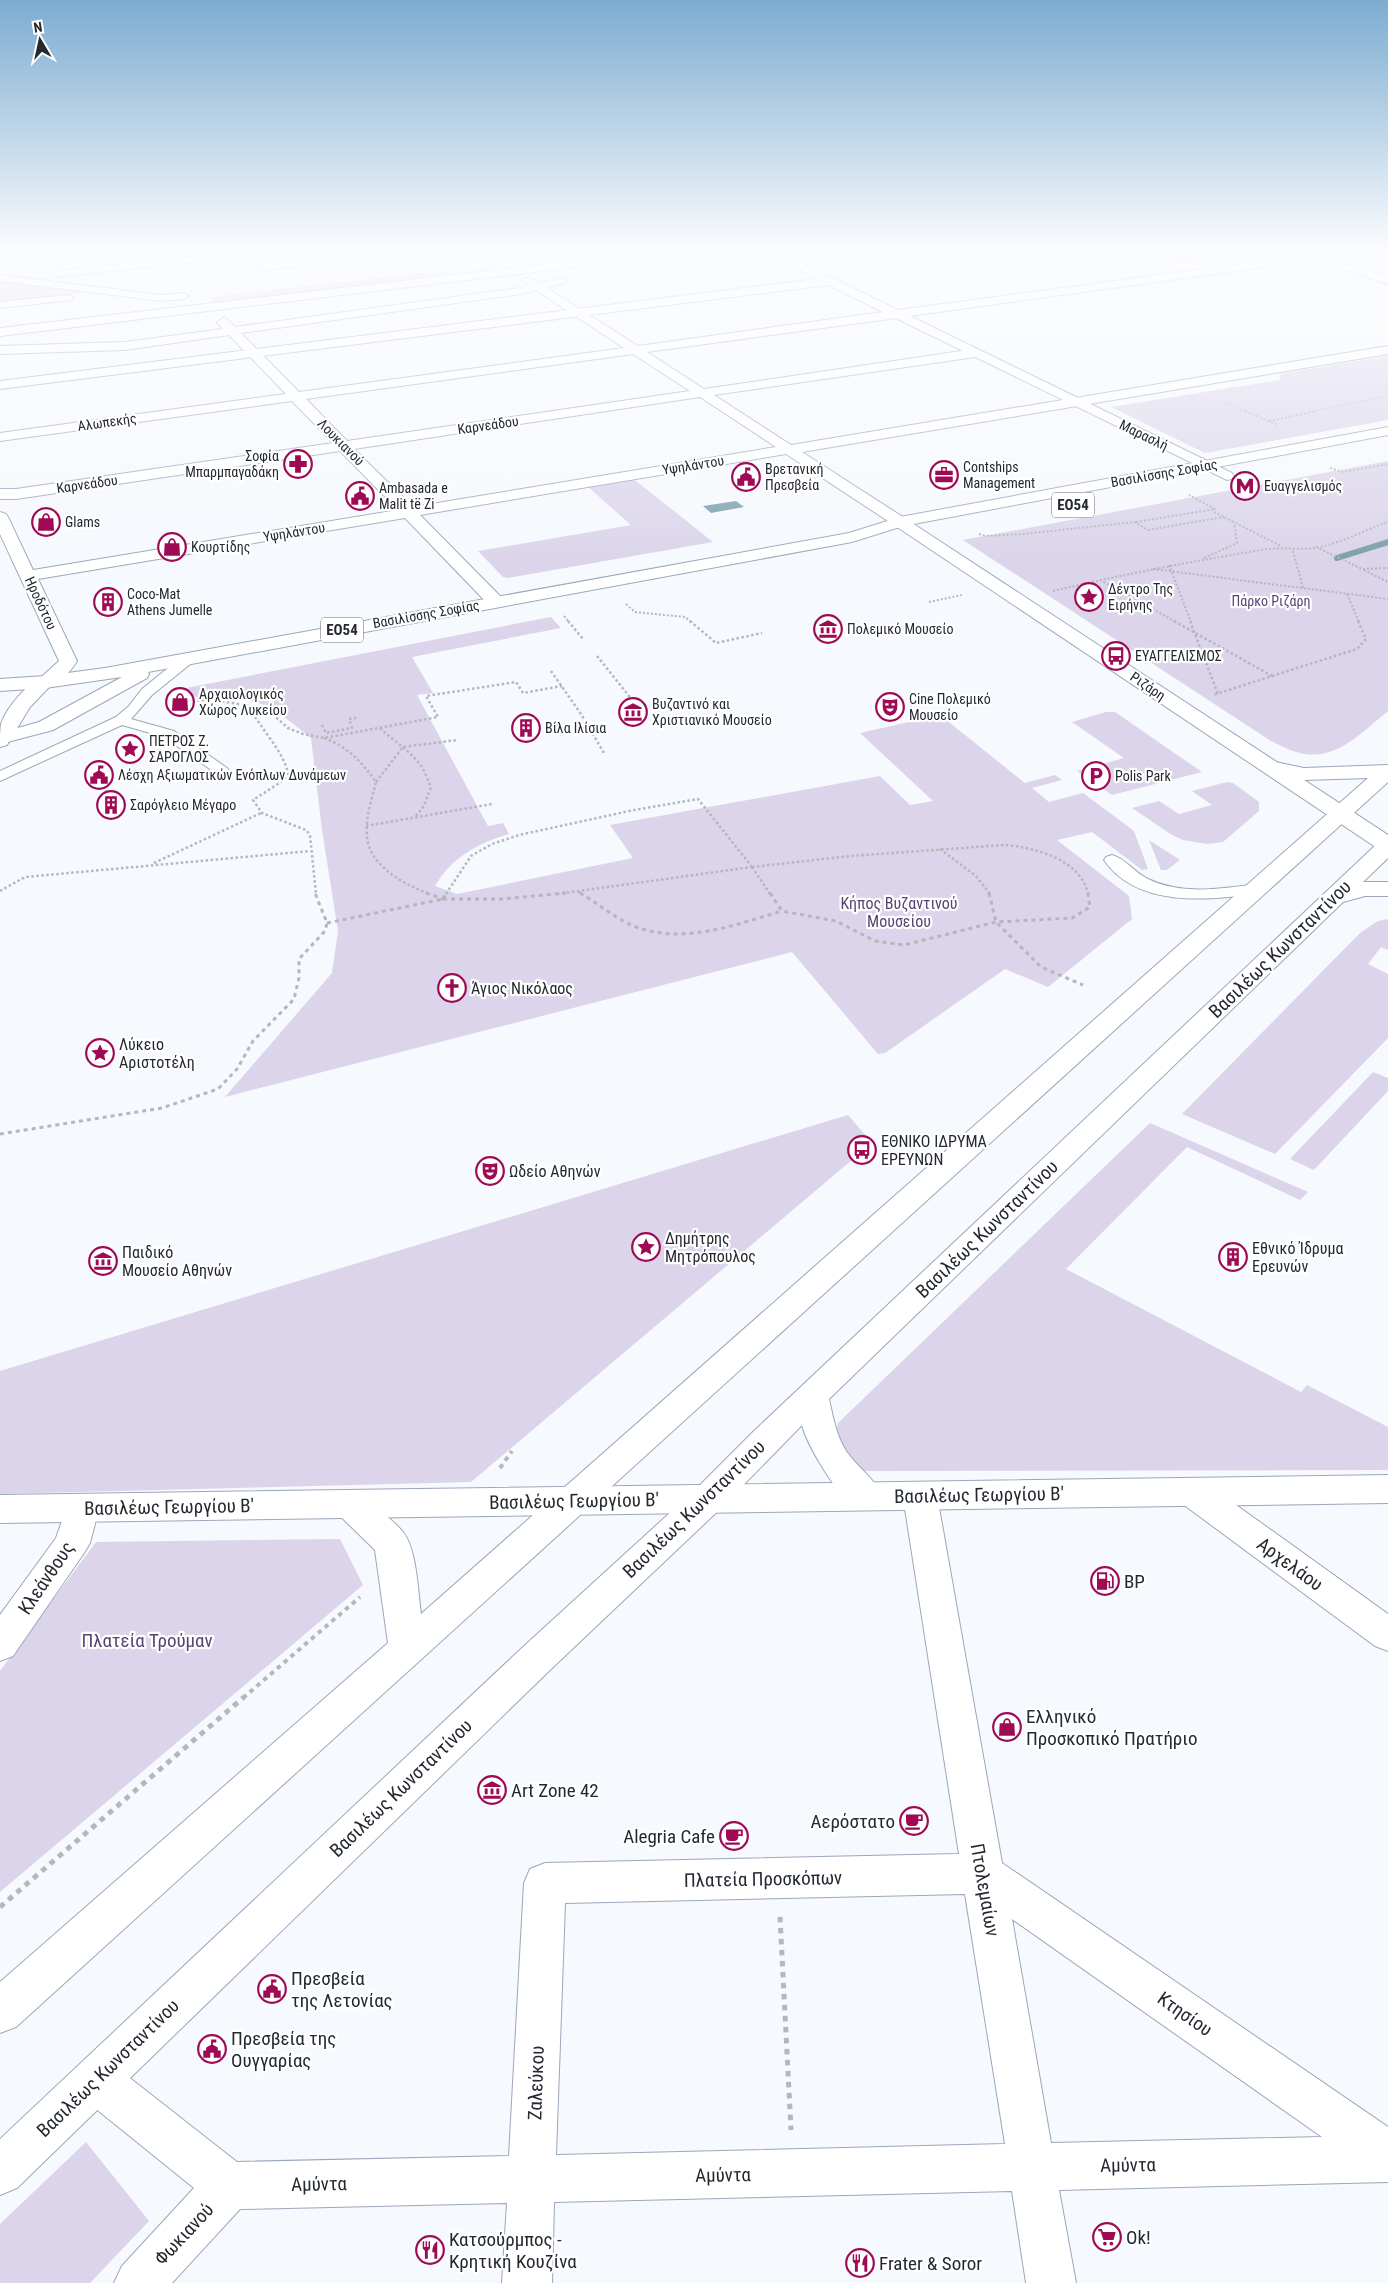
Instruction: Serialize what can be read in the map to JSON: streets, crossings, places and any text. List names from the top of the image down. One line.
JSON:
{"streets":{"street":["Αλωπεκής","Καρνεάδου","Μαρασλή","Λουκιανού","Υψηλάντου","Βασιλίσσης Σοφίας","ΕΟ54","Ηροδότου","Ριζάρη","Βασιλέως Κωνσταντίνου","Βασιλέως Γεωργίου Β'","Αρχελάου","Κλεάνθους","Πλατεία Προσκόπων","Πτολεμαίων","Κτησίου","Ζαλεύκου","Αμύντα","Φωκιανού"]},"crossings":[["Αλωπεκής","Λουκιανού"],["Καρνεάδου","Λουκιανού"],["Καρνεάδου","Ριζάρη"],["Μαρασλή","Υψηλάντου"],["Μαρασλή","Βασιλίσσης Σοφίας"],["Λουκιανού","Υψηλάντου"],["Λουκιανού","Βασιλίσσης Σοφίας"],["Υψηλάντου","Ηροδότου"],["Υψηλάντου","Ριζάρη"],["Βασιλίσσης Σοφίας","Ηροδότου"],["Βασιλίσσης Σοφίας","Ριζάρη"],["Ριζάρη","Βασιλέως Κωνσταντίνου"],["Βασιλέως Κωνσταντίνου","Βασιλέως Γεωργίου Β'"],["Βασιλέως Γεωργίου Β'","Αρχελάου"],["Βασιλέως Γεωργίου Β'","Κλεάνθους"],["Βασιλέως Γεωργίου Β'","Πτολεμαίων"],["Πλατεία Προσκόπων","Πτολεμαίων"],["Πλατεία Προσκόπων","Κτησίου"],["Πλατεία Προσκόπων","Ζαλεύκου"],["Πτολεμαίων","Κτησίου"],["Πτολεμαίων","Αμύντα"],["Ζαλεύκου","Αμύντα"],["Αμύντα","Φωκιανού"]],"parks":["Πάρκο Ριζάρη","Κήπος Βυζαντινού Μουσείου","Πλατεία Τρούμαν"],"places":{"pharmacy":["Σοφία Μπαρμπαγαδάκη"],"office":["Contships Management"],"public building":["Βρετανική Πρεσβεία","Ambasada e Malit të Zi","Λέσχη Αξιωματικών Ενόπλων Δυνάμεων","Πρεσβεία της Λετονίας","Πρεσβεία της Ουγγαρίας"],"metro station":["Ευαγγελισμός"],"shop":["Glams","Κουρτίδης","Αρχαιολογικός Χώρος Λυκείου","Ελληνικό Προσκοπικό Πρατήριο"],"place":["Δέντρο Της Ειρήνης","ΠΕΤΡΟΣ Ζ. ΣΑΡΟΓΛΟΣ","Λύκειο Αριστοτέλη","Δημήτρης Μητρόπουλος"],"building":["Coco-Mat Athens Jumelle","Βίλα Ιλίσια","Σαρόγλειο Μέγαρο","Εθνικό Ίδρυμα Ερευνών"],"museum":["Πολεμικό Μουσείο","Βυζαντινό και Χριστιανικό Μουσείο","Παιδικό Μουσείο Αθηνών","Art Zone 42"],"bus stop":["ΕΥΑΓΓΕΛΙΣΜΟΣ","ΕΘΝΙΚΟ ΙΔΡΥΜΑ ΕΡΕΥΝΩΝ"],"theatre":["Cine Πολεμικό Μουσείο","Ωδείο Αθηνών"],"parking":["Polis Park"],"church":["Άγιος Νικόλαος"],"fuel station":["BP"],"cafe":["Αερόστατο","Alegria Cafe"],"supermarket":["Ok!"],"restaurant":["Κατσούρμπος - Κρητική Κουζίνα","Frater & Soror"]},"north":"top"}
